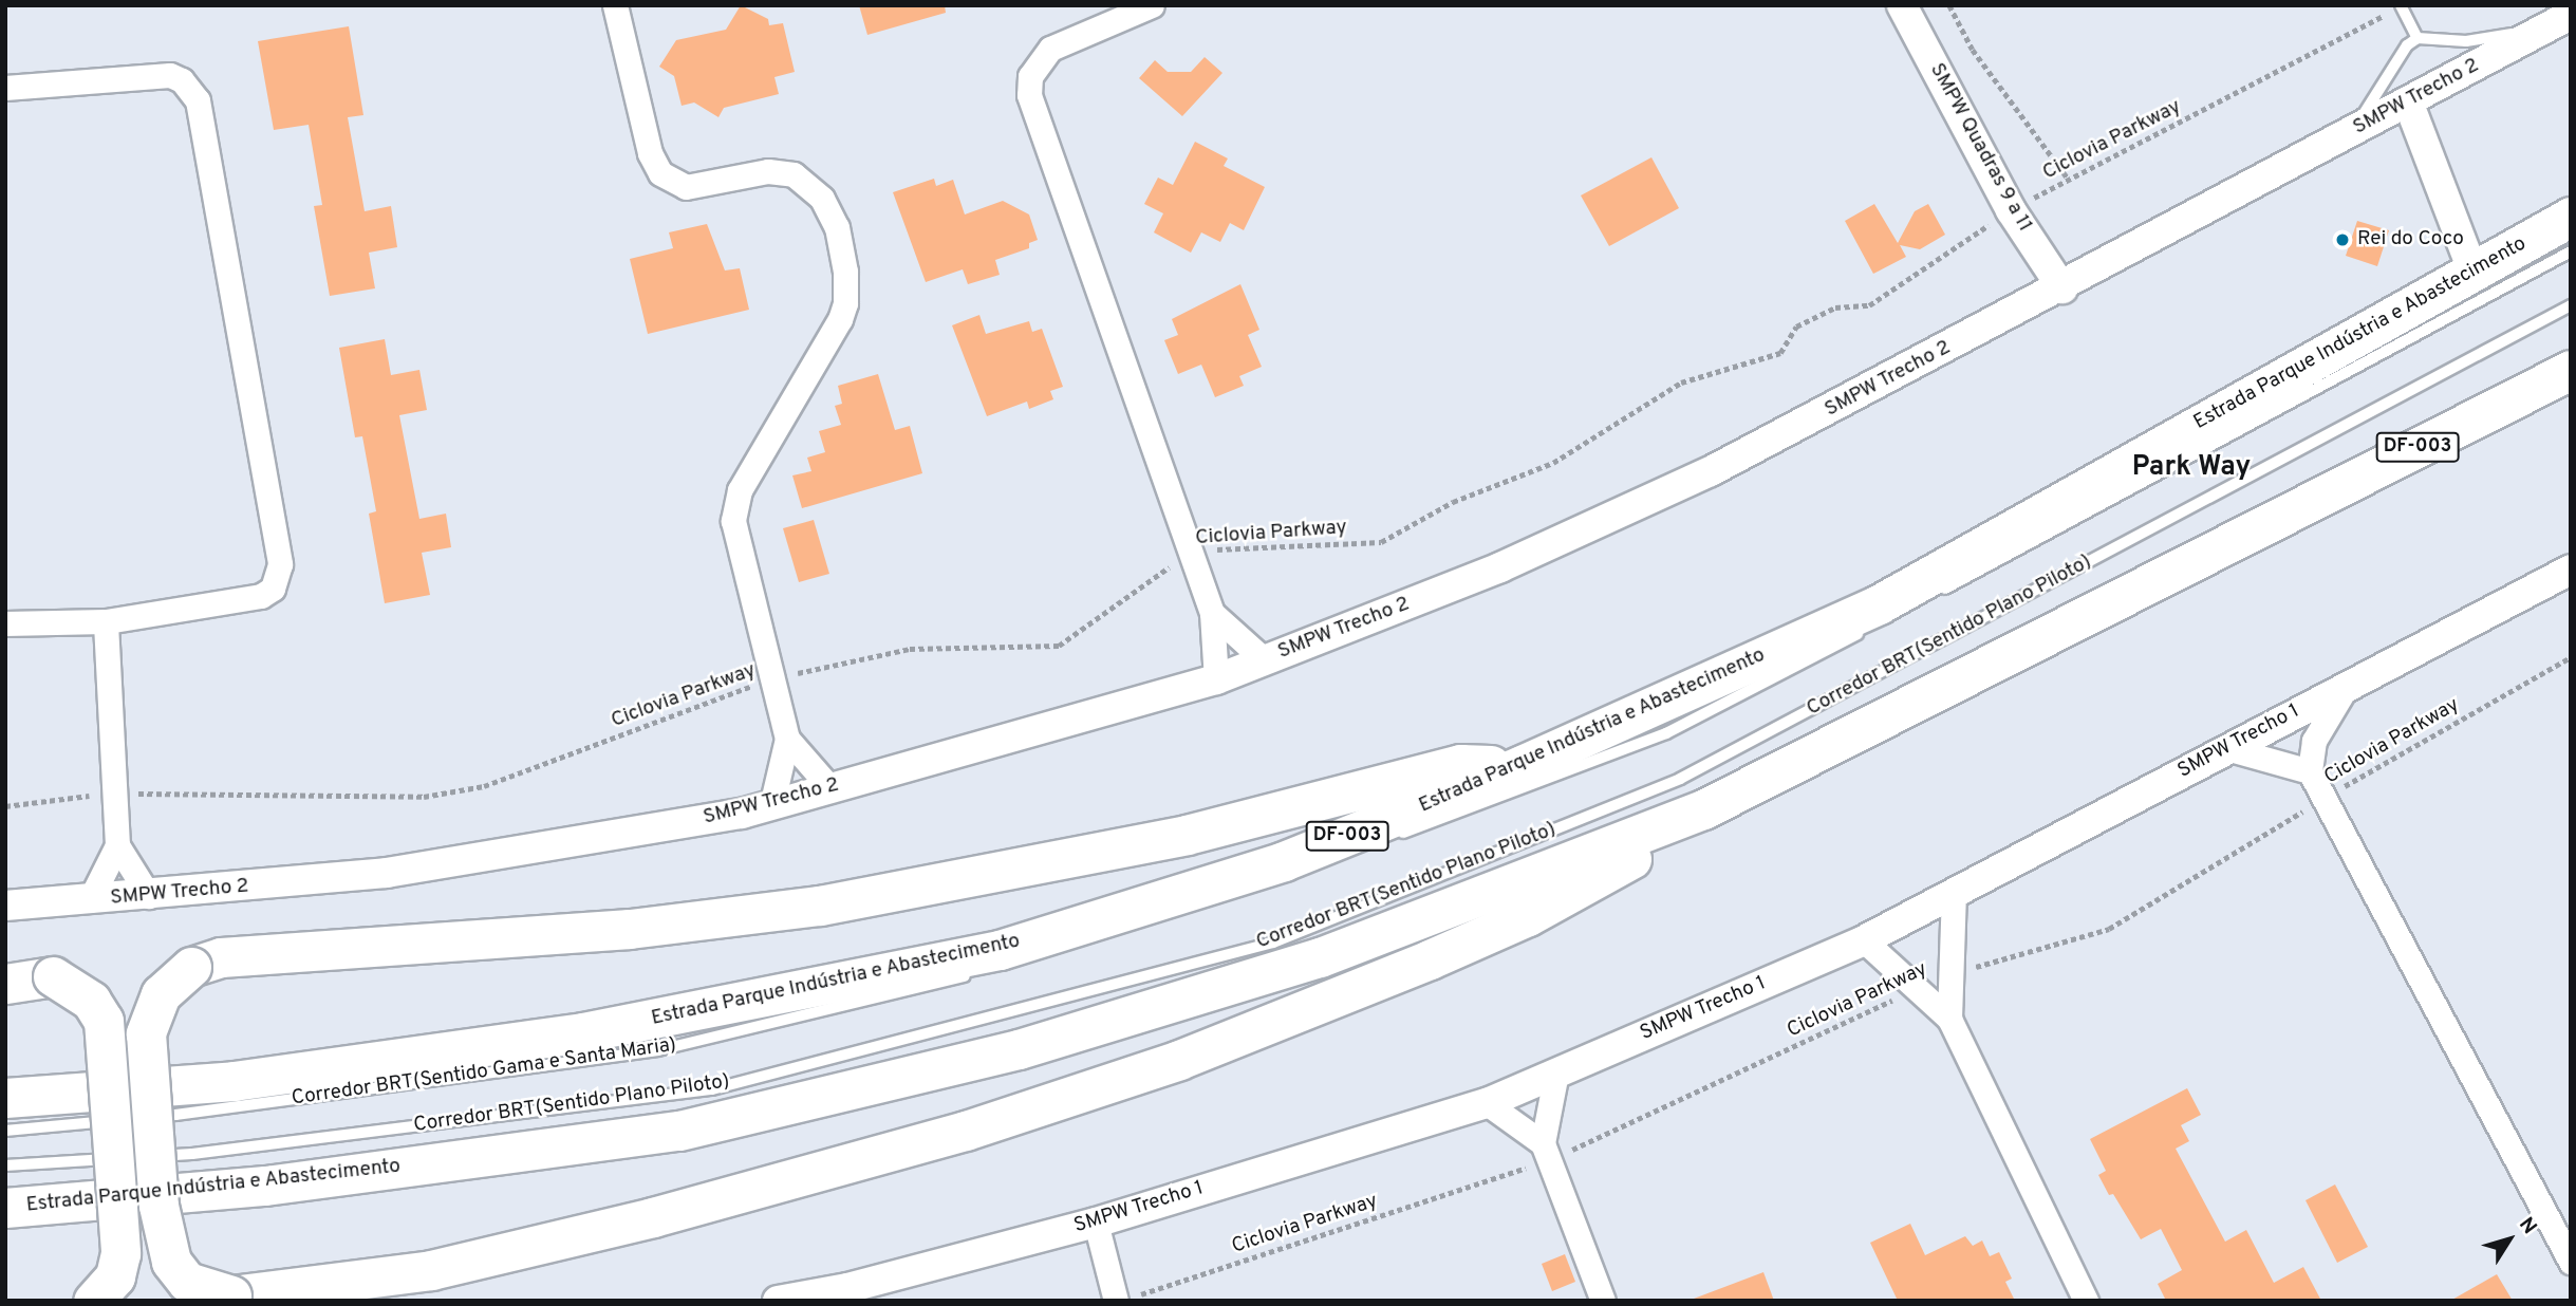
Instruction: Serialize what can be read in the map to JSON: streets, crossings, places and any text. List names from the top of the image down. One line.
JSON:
{"streets":{"highway":["Estrada Parque Indústria e Abastecimento","DF-003"],"street":["SMPW Trecho 2","SMPW Quadras 9 a 11","SMPW Trecho 1"],"lane":["Corredor BRT(Sentido Plano Piloto)","Corredor BRT(Sentido Gama e Santa Maria)"],"path":["Ciclovia Parkway"]},"crossings":[["SMPW Trecho 2","SMPW Quadras 9 a 11"],["Ciclovia Parkway","SMPW Quadras 9 a 11"]],"districts":["Park Way"],"places":["Rei do Coco"],"north":"top right"}
